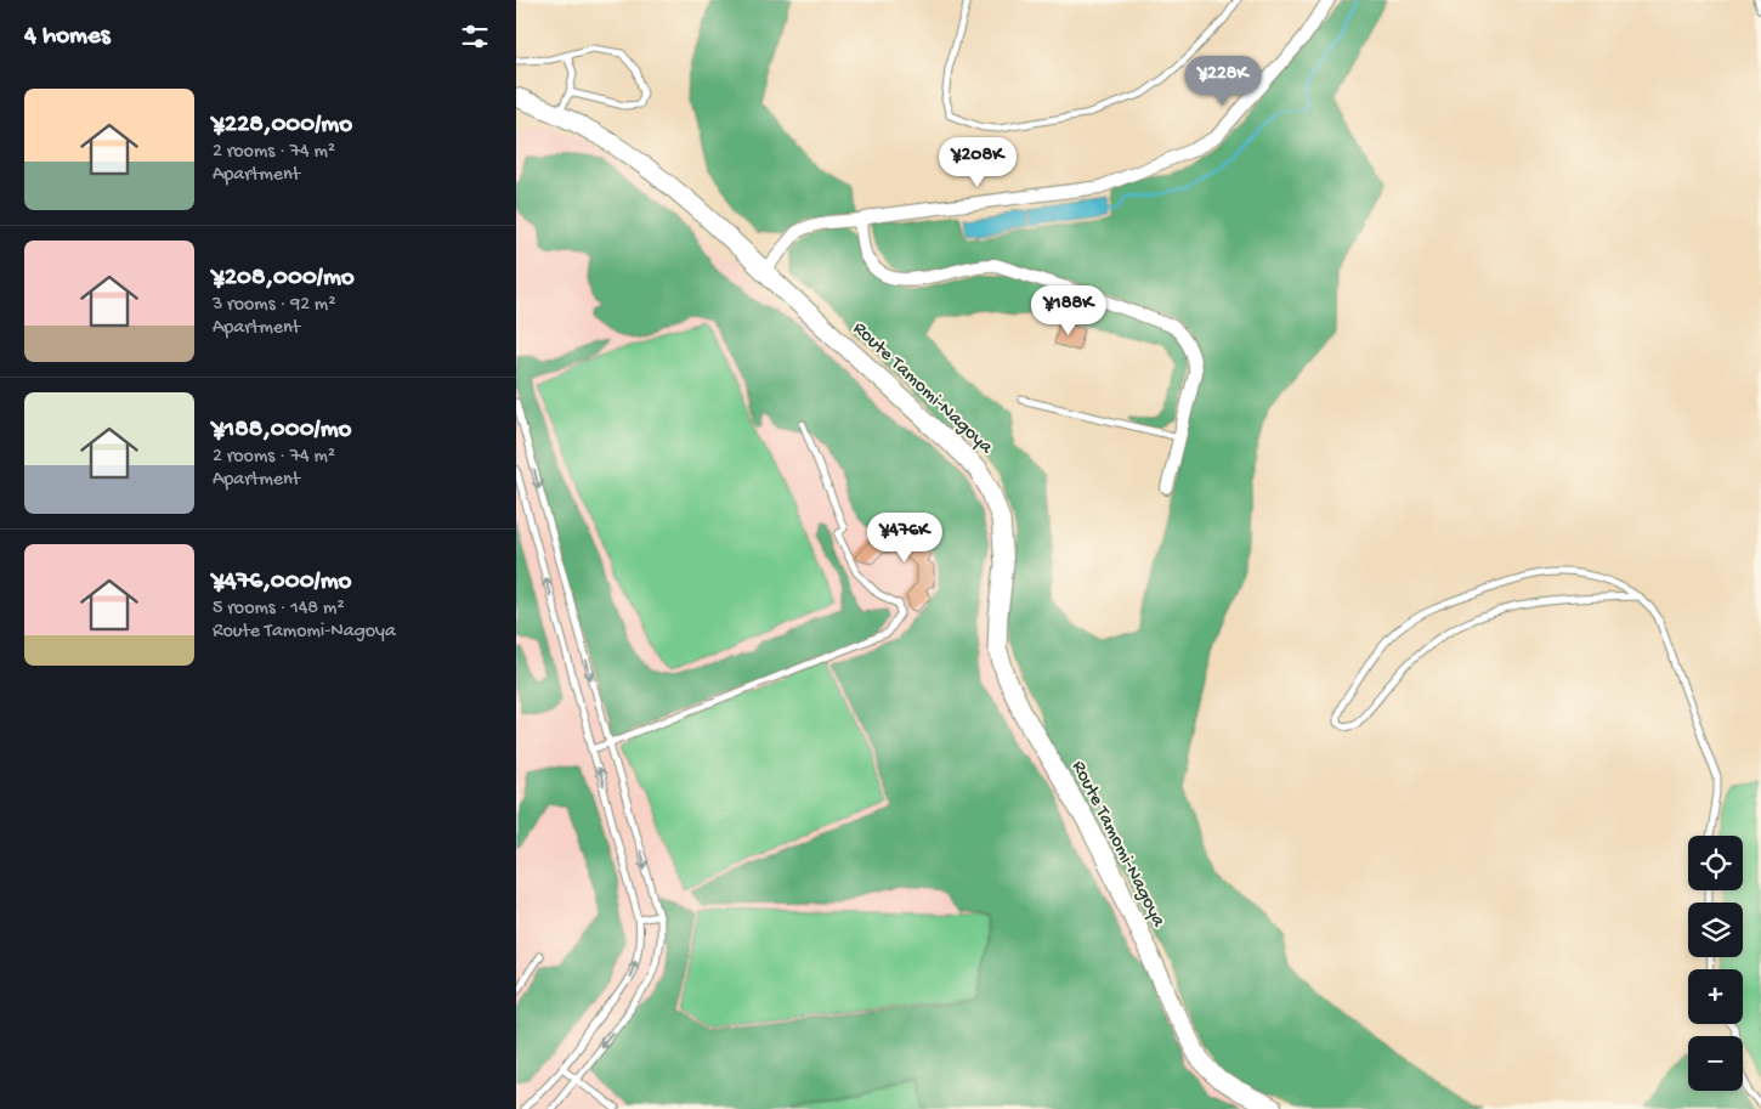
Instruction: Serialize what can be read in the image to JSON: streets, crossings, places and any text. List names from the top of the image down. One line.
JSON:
{"streets":{"main road":["Route Tamomi-Nagoya"]},"page":{"heading":"4 homes","price":["¥228K","¥208K","¥188K","¥476K"],"list":[{"name":"¥228,000/mo","note":"2 rooms · 74 m² · Apartment"},{"name":"¥208,000/mo","note":"3 rooms · 92 m² · Apartment"},{"name":"¥188,000/mo","note":"2 rooms · 74 m² · Apartment"},{"name":"¥476,000/mo","note":"5 rooms · 148 m² · Route Tamomi-Nagoya"}],"map_buttons":["+","−"]}}
